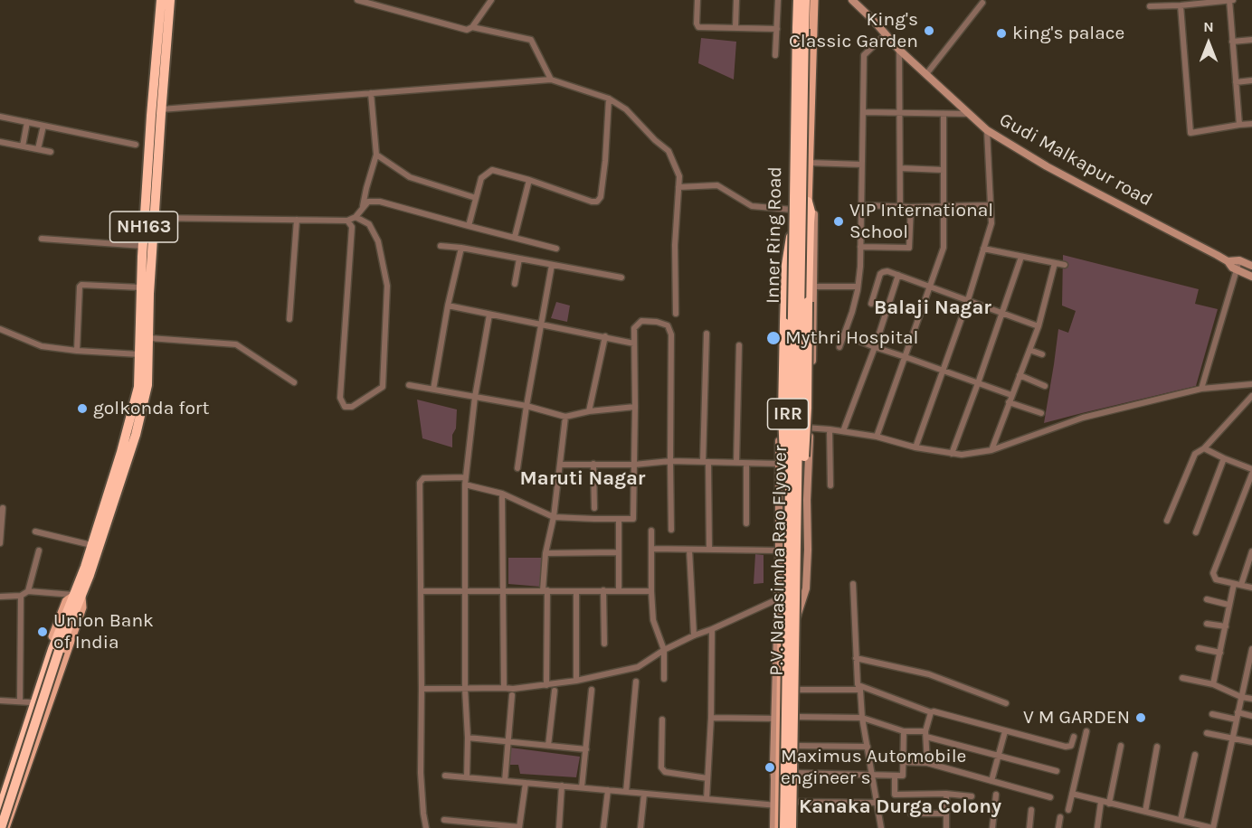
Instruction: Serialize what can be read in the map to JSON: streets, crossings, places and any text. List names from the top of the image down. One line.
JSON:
{"streets":{"highway":["NH163","P.V. Narasimha Rao Flyover"],"main road":["Inner Ring Road","IRR"],"street":["Gudi Malkapur road"]},"crossings":[["Inner Ring Road","P.V. Narasimha Rao Flyover"]],"districts":["Balaji Nagar","Maruti Nagar","Kanaka Durga Colony"],"places":["King's Classic Garden","king's palace","VIP International School","Mythri Hospital","golkonda fort","Union Bank of India","V M GARDEN","Maximus Automobile engineer s"],"north":"top"}
